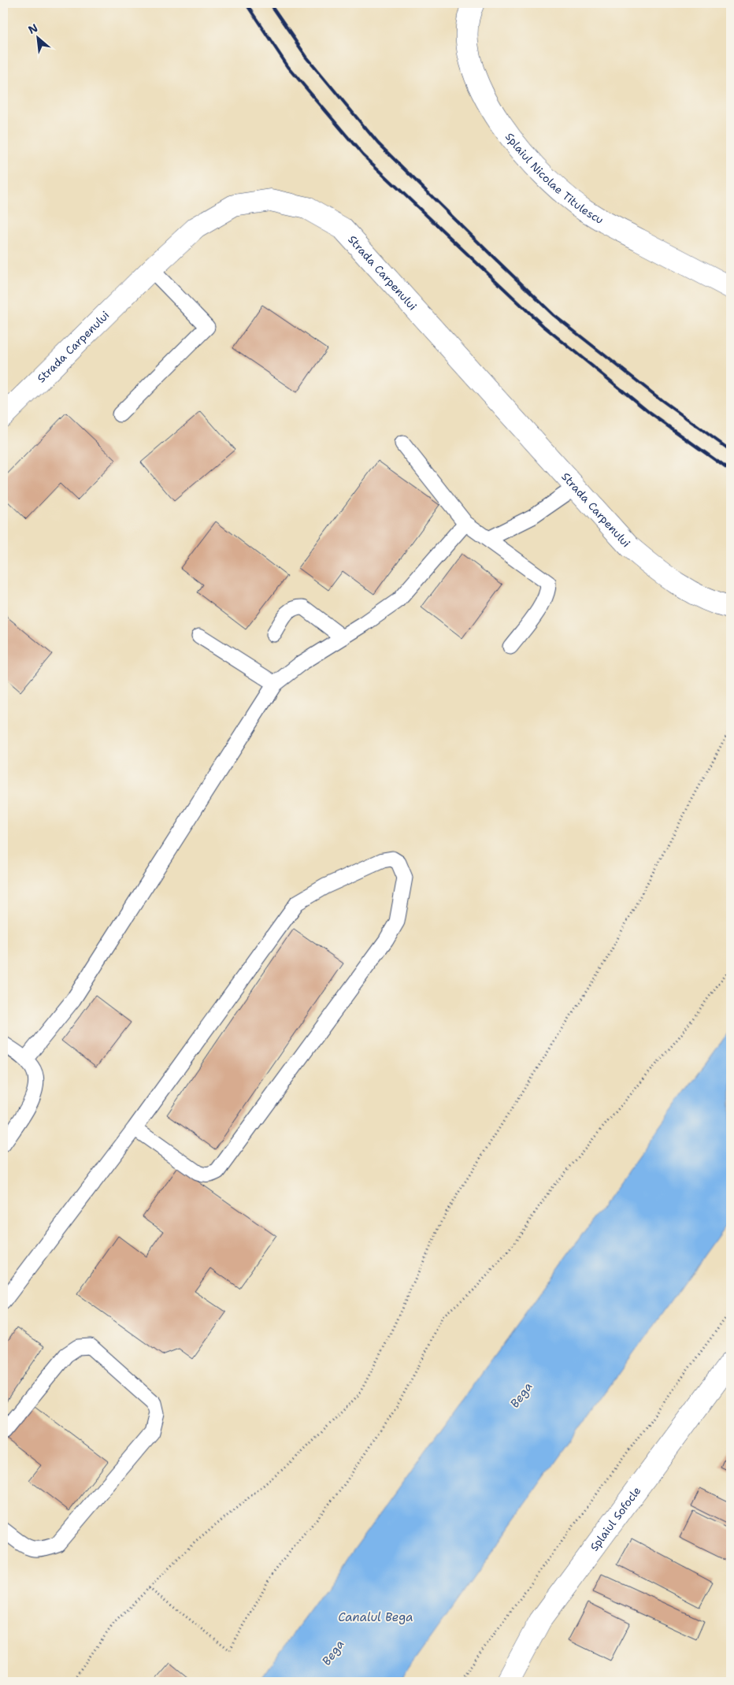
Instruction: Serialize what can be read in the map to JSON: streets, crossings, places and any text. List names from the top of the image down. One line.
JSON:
{"streets":{"street":["Splaiul Nicolae Titulescu","Strada Carpenului","Splaiul Sofocle"]},"water":["Bega","Canalul Bega"],"north":"top left"}
